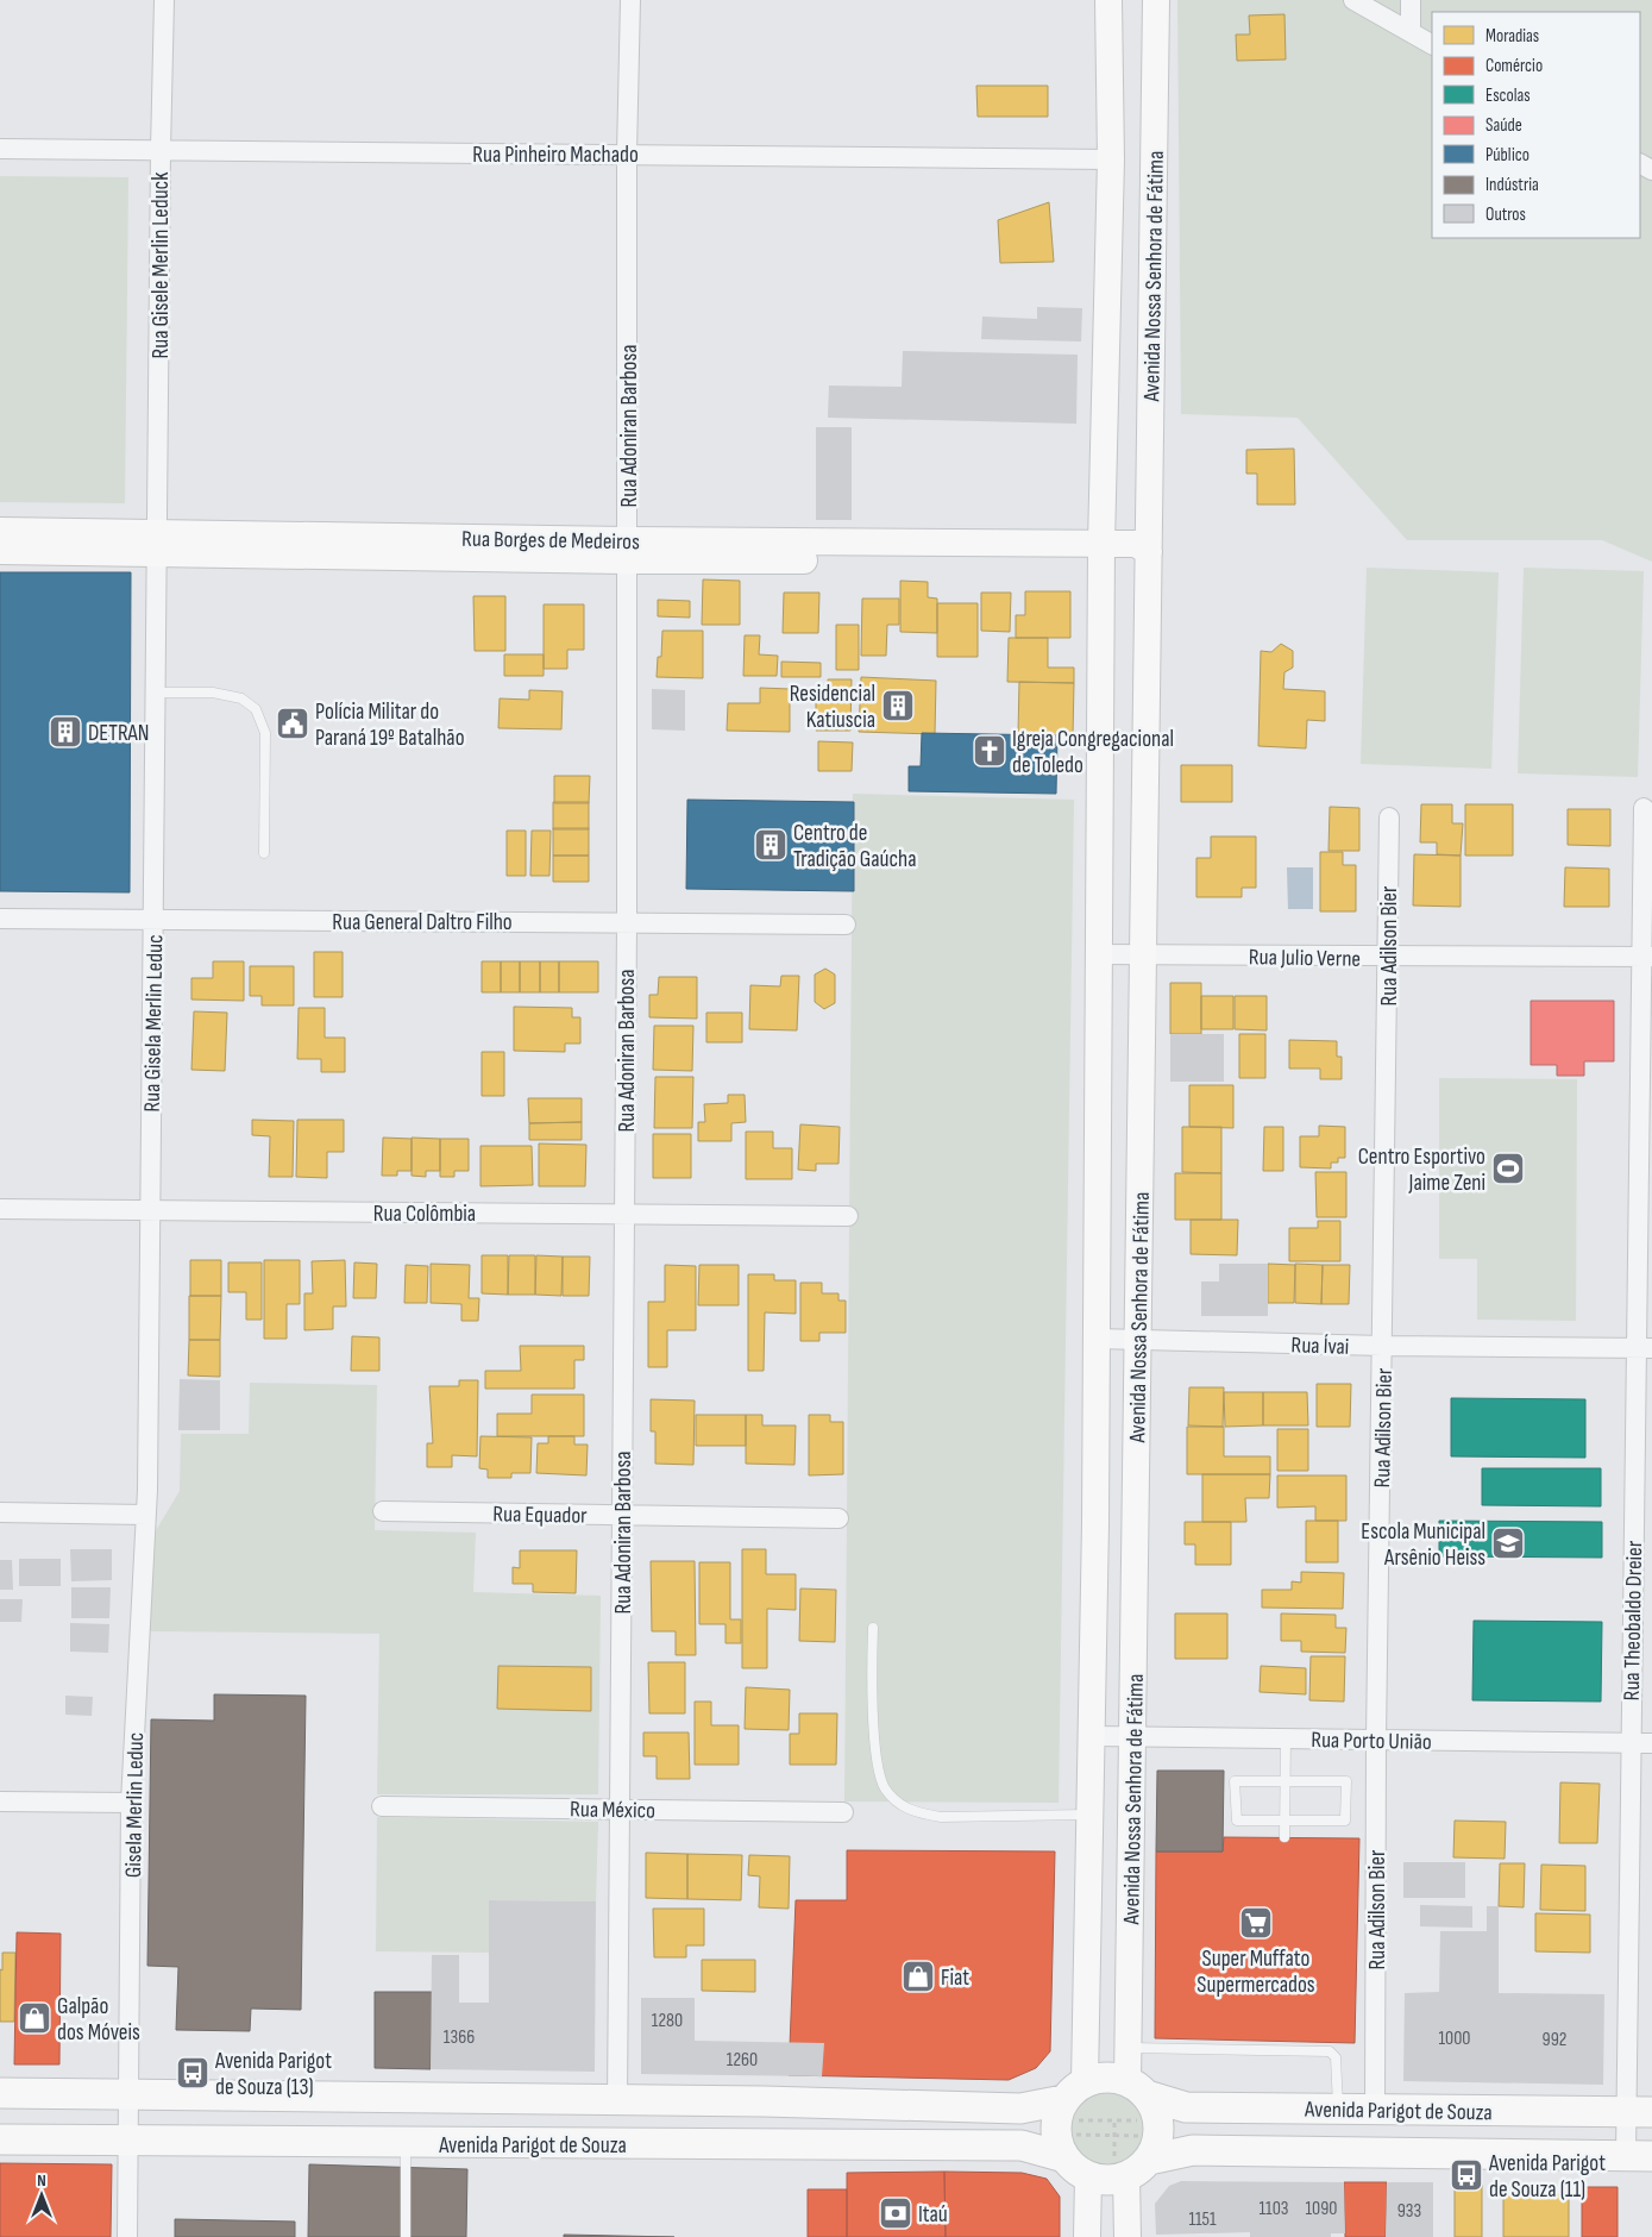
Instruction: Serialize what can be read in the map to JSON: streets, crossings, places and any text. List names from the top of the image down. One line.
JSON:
{"streets":{"main road":["Avenida Parigot de Souza"],"street":["Rua Pinheiro Machado","Rua Gisele Merlin Leduck","Avenida Nossa Senhora de Fátima","Rua Adoniran Barbosa","Rua Borges de Medeiros","Rua General Daltro Filho","Rua Adilson Bier","Rua Julio Verne","Rua Gisela Merlin Leduc","Rua Colômbia","Rua Ívai","Rua Equador","Rua Theobaldo Dreier","Rua Porto União","Gisela Merlin Leduc","Rua México"]},"crossings":[["Rua Pinheiro Machado","Rua Gisele Merlin Leduck"],["Rua Pinheiro Machado","Avenida Nossa Senhora de Fátima"],["Rua Pinheiro Machado","Rua Adoniran Barbosa"],["Rua Gisele Merlin Leduck","Rua Borges de Medeiros"],["Rua Gisele Merlin Leduck","Rua Gisela Merlin Leduc"],["Avenida Nossa Senhora de Fátima","Rua Borges de Medeiros"],["Avenida Nossa Senhora de Fátima","Rua Julio Verne"],["Avenida Nossa Senhora de Fátima","Rua Ívai"],["Avenida Nossa Senhora de Fátima","Rua Porto União"],["Avenida Nossa Senhora de Fátima","Avenida Parigot de Souza"],["Rua Adoniran Barbosa","Rua Borges de Medeiros"],["Rua Adoniran Barbosa","Rua General Daltro Filho"],["Rua Adoniran Barbosa","Rua Colômbia"],["Rua Adoniran Barbosa","Rua Equador"],["Rua Adoniran Barbosa","Rua México"],["Rua Adoniran Barbosa","Avenida Parigot de Souza"],["Rua Borges de Medeiros","Rua Gisela Merlin Leduc"],["Rua General Daltro Filho","Rua Gisela Merlin Leduc"],["Rua Adilson Bier","Rua Julio Verne"],["Rua Adilson Bier","Rua Ívai"],["Rua Adilson Bier","Rua Porto União"],["Rua Adilson Bier","Avenida Parigot de Souza"],["Rua Julio Verne","Rua Theobaldo Dreier"],["Rua Gisela Merlin Leduc","Rua Colômbia"],["Rua Gisela Merlin Leduc","Gisela Merlin Leduc"],["Rua Ívai","Rua Theobaldo Dreier"],["Rua Theobaldo Dreier","Rua Porto União"],["Rua Theobaldo Dreier","Avenida Parigot de Souza"],["Gisela Merlin Leduc","Avenida Parigot de Souza"]],"places":{"building":["Residencial Katiuscia","DETRAN","Centro de Tradição Gaúcha"],"public building":["Polícia Militar do Paraná 19º Batalhão"],"church":["Igreja Congregacional de Toledo"],"sports":["Centro Esportivo Jaime Zeni"],"school or university":["Escola Municipal Arsênio Heiss"],"supermarket":["Super Muffato Supermercados"],"shop":["Fiat","Galpão dos Móveis"],"bus stop":["Avenida Parigot de Souza (13)","Avenida Parigot de Souza (11)"],"bank":["Itaú"]},"house_numbers":["1280","1366","1000","992","1260","1103","1090","933","1151"],"legend":["Moradias","Comércio","Escolas","Saúde","Público","Indústria","Outros"],"north":"top"}
